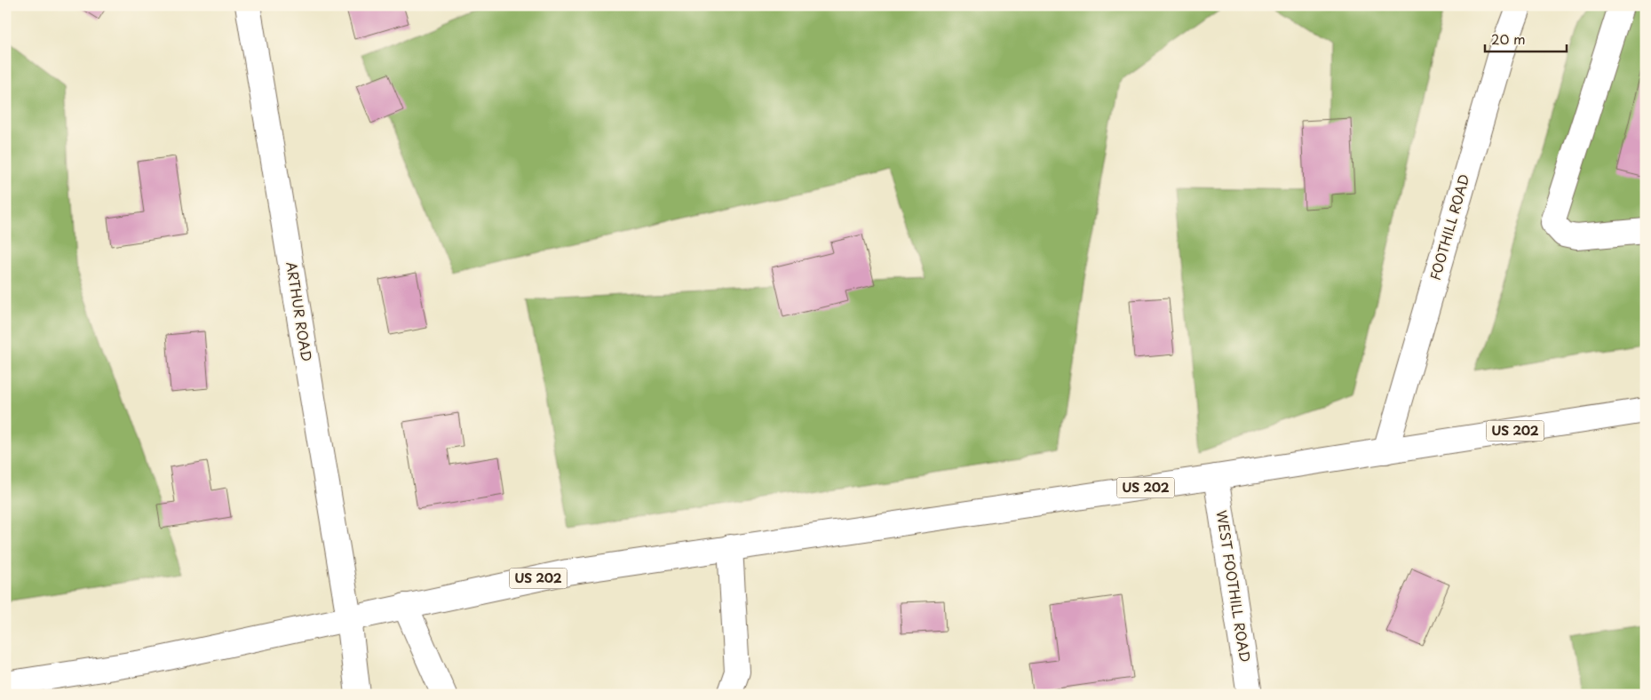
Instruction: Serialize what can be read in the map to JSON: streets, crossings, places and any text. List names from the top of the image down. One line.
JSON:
{"streets":{"main road":["FOOTHILL ROAD","ARTHUR ROAD","US 202","WEST FOOTHILL ROAD"]},"crossings":[["FOOTHILL ROAD","US 202"],["ARTHUR ROAD","US 202"],["US 202","WEST FOOTHILL ROAD"]],"scale_bar":"20 m"}
